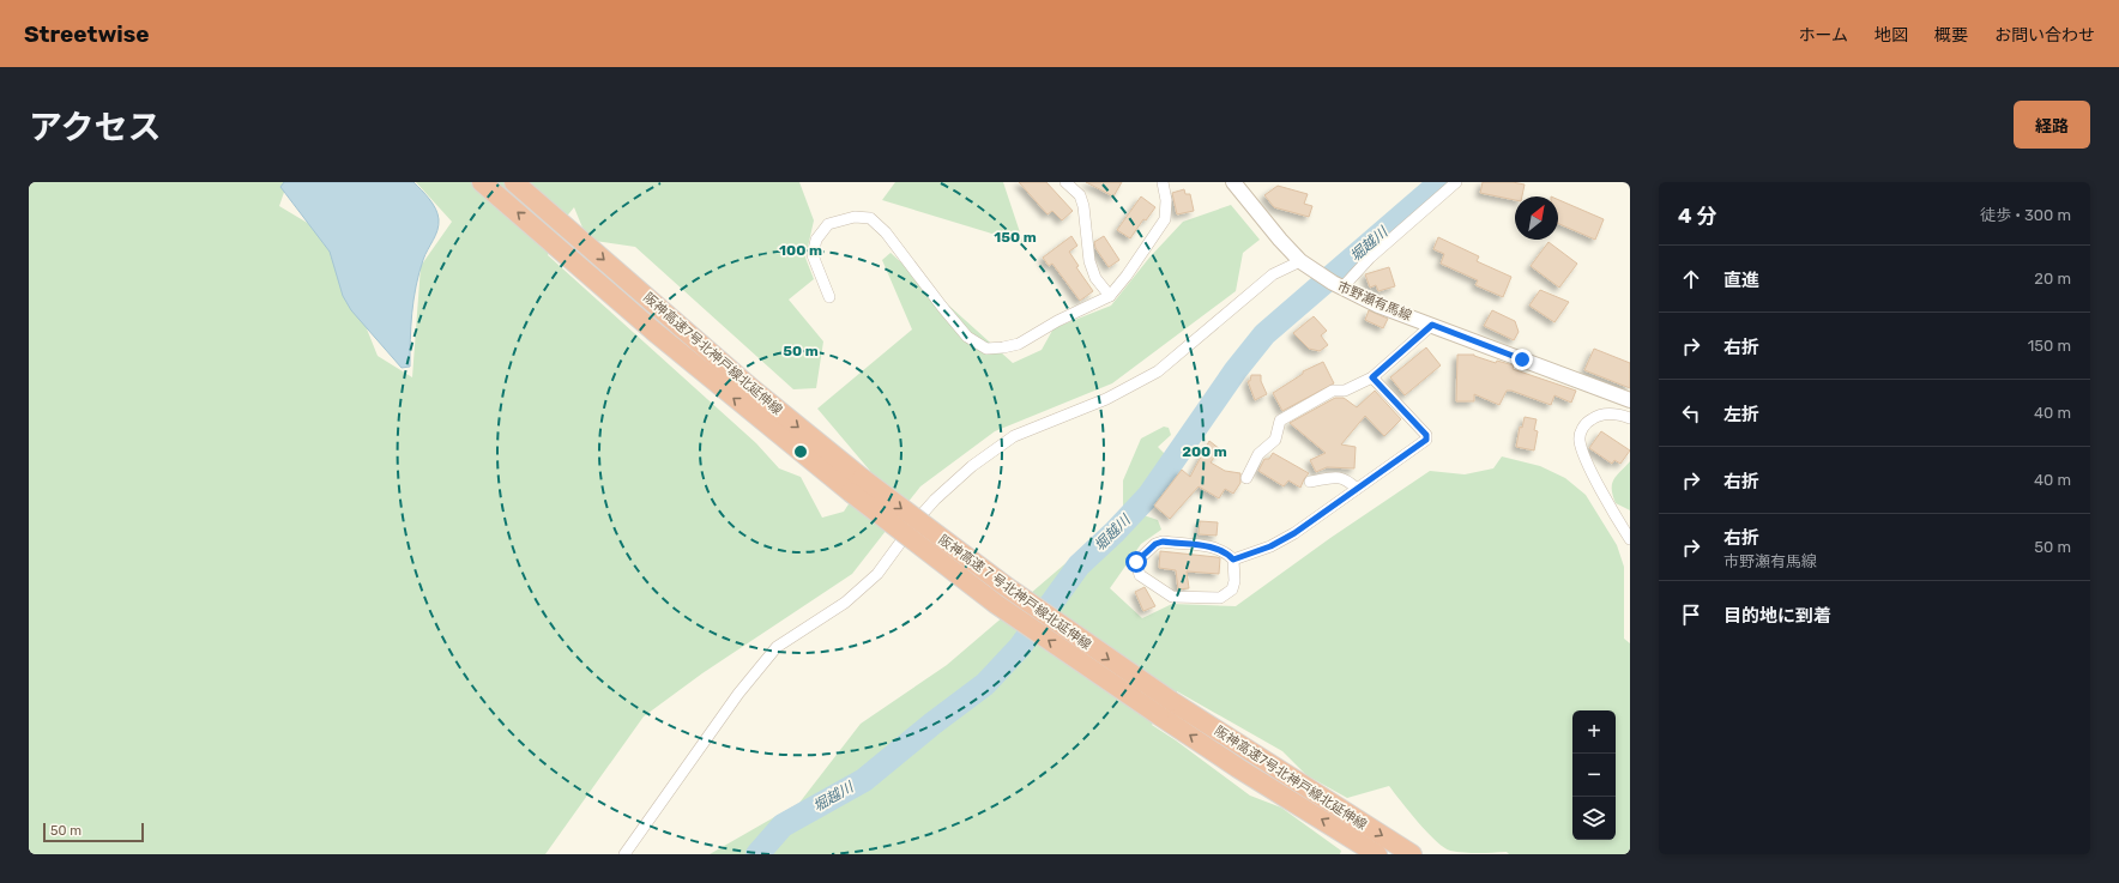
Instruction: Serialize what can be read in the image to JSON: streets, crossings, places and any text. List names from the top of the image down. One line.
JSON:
{"streets":{"highway":["阪神高速7号北神戸線北延伸線","阪神高速７号北神戸線北延伸線"],"main road":["市野瀬有馬線"]},"crossings":[["阪神高速7号北神戸線北延伸線","阪神高速７号北神戸線北延伸線"]],"water":["堀越川"],"scale_bar":"50 m","north":"top right","page":{"header":"Streetwise","nav":["ホーム","地図","概要","お問い合わせ"],"title":"アクセス","buttons":"経路","heading":["4 分","徒歩 · 300 m"],"list":[["直進","20 m"],["右折","150 m"],["左折","40 m"],["右折","40 m"],["右折","市野瀬有馬線","50 m"],"目的地に到着"],"map_buttons":["+","−"],"scale":"50 m"},"rings":["150 m","100 m","50 m","200 m"]}
